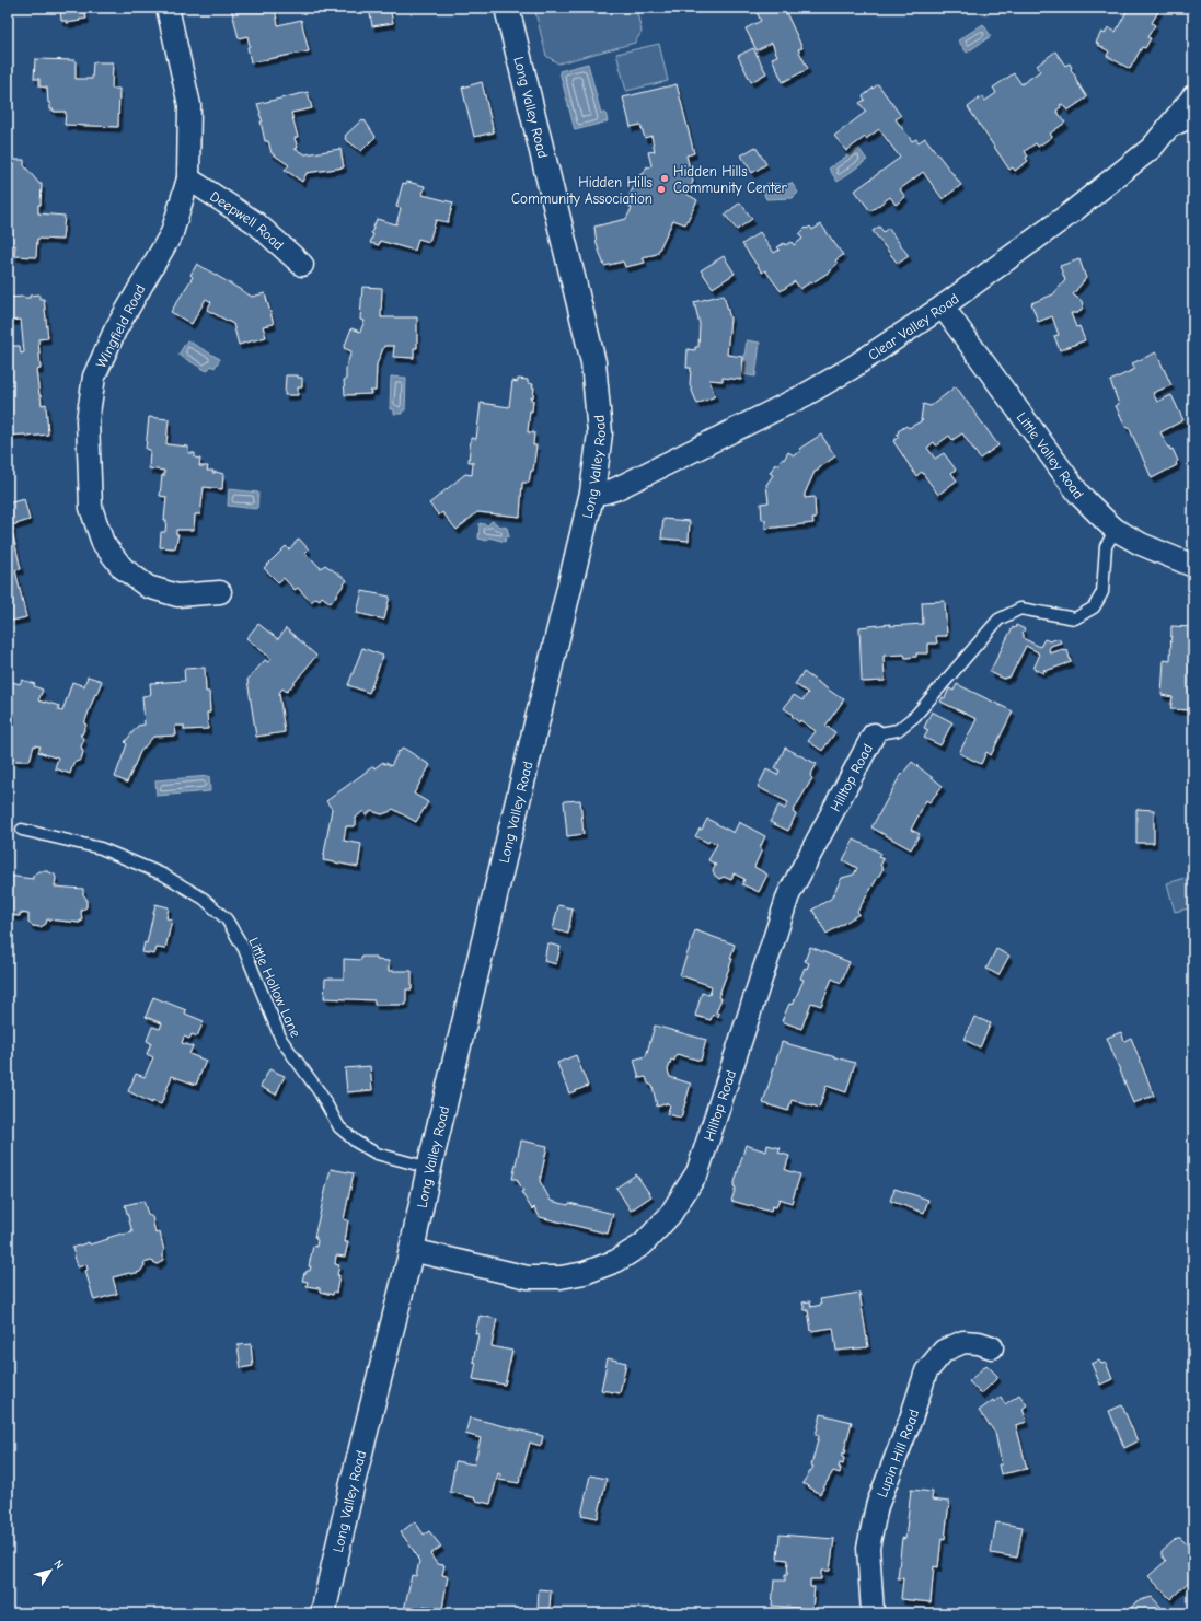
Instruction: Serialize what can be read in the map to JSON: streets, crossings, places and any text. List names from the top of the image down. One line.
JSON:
{"streets":{"street":["Long Valley Road","Deepwell Road","Clear Valley Road","Wingfield Road","Little Valley Road","Hilltop Road","Lupin Hill Road"],"lane":["Little Hollow Lane"]},"crossings":[["Long Valley Road","Clear Valley Road"],["Long Valley Road","Hilltop Road"],["Long Valley Road","Little Hollow Lane"],["Deepwell Road","Wingfield Road"],["Clear Valley Road","Little Valley Road"]],"places":["Hidden Hills Community Center","Hidden Hills Community Association"],"north":"top right"}
